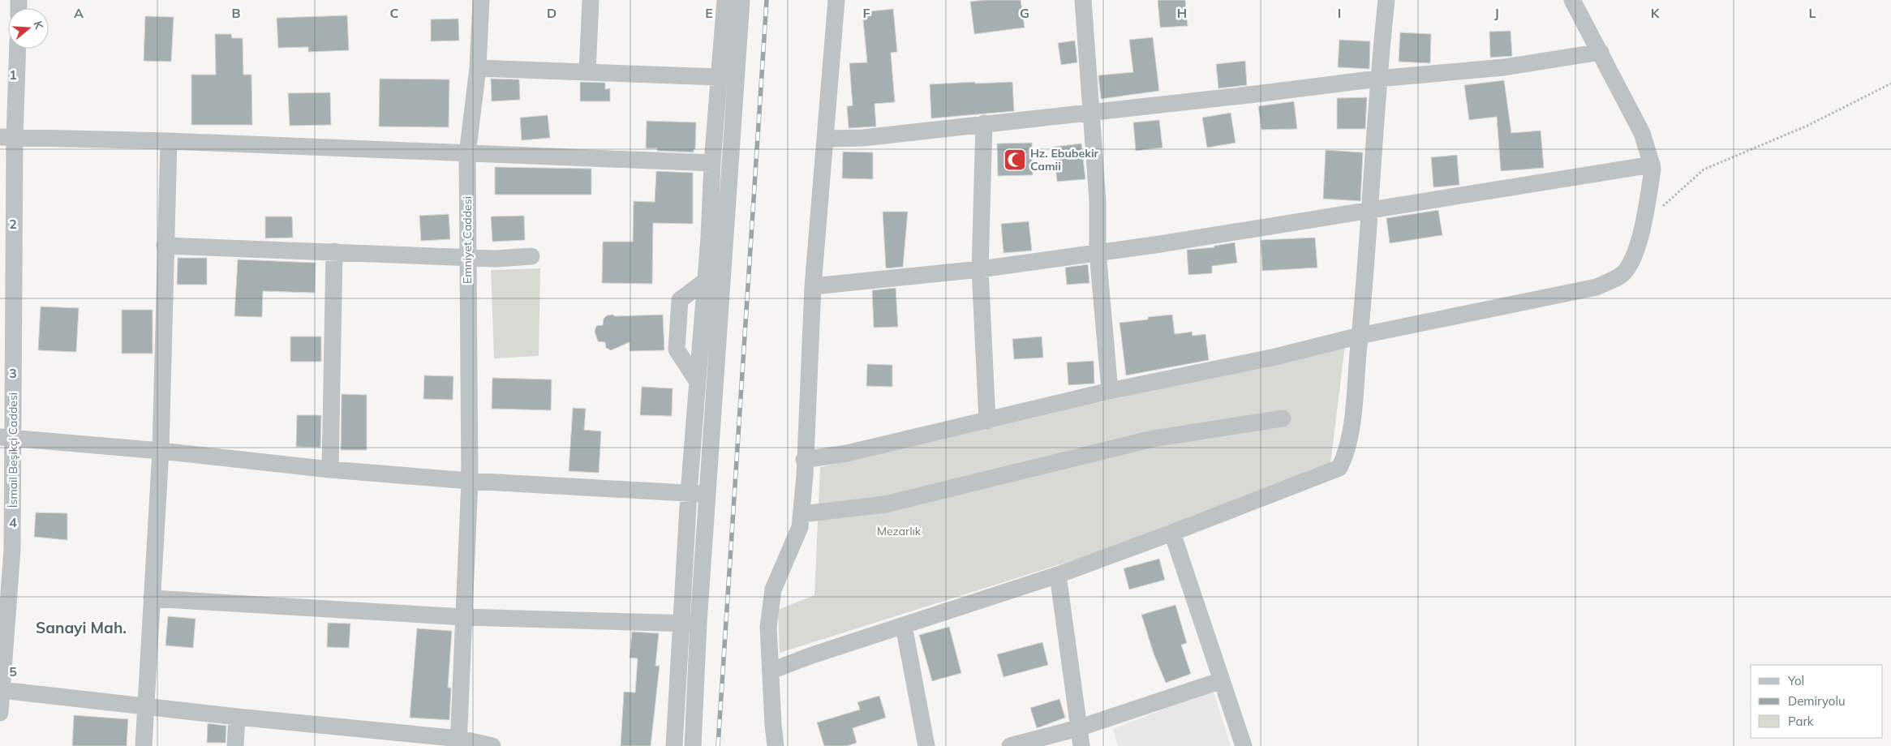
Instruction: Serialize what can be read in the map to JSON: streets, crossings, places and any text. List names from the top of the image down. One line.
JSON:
{"streets":{"street":["Emniyet Caddesi","İsmail Beşikçi Caddesi"]},"districts":["Sanayi Mah."],"parks":["Mezarlık"],"places":{"mosque":["Hz. Ebubekir Camii"]},"legend":["Yol","Demiryolu","Park"],"north":"right","grid":{"columns":["A","B","C","D","E","F","G","H","I","J","K","L"],"rows":["1","2","3","4","5"]}}
